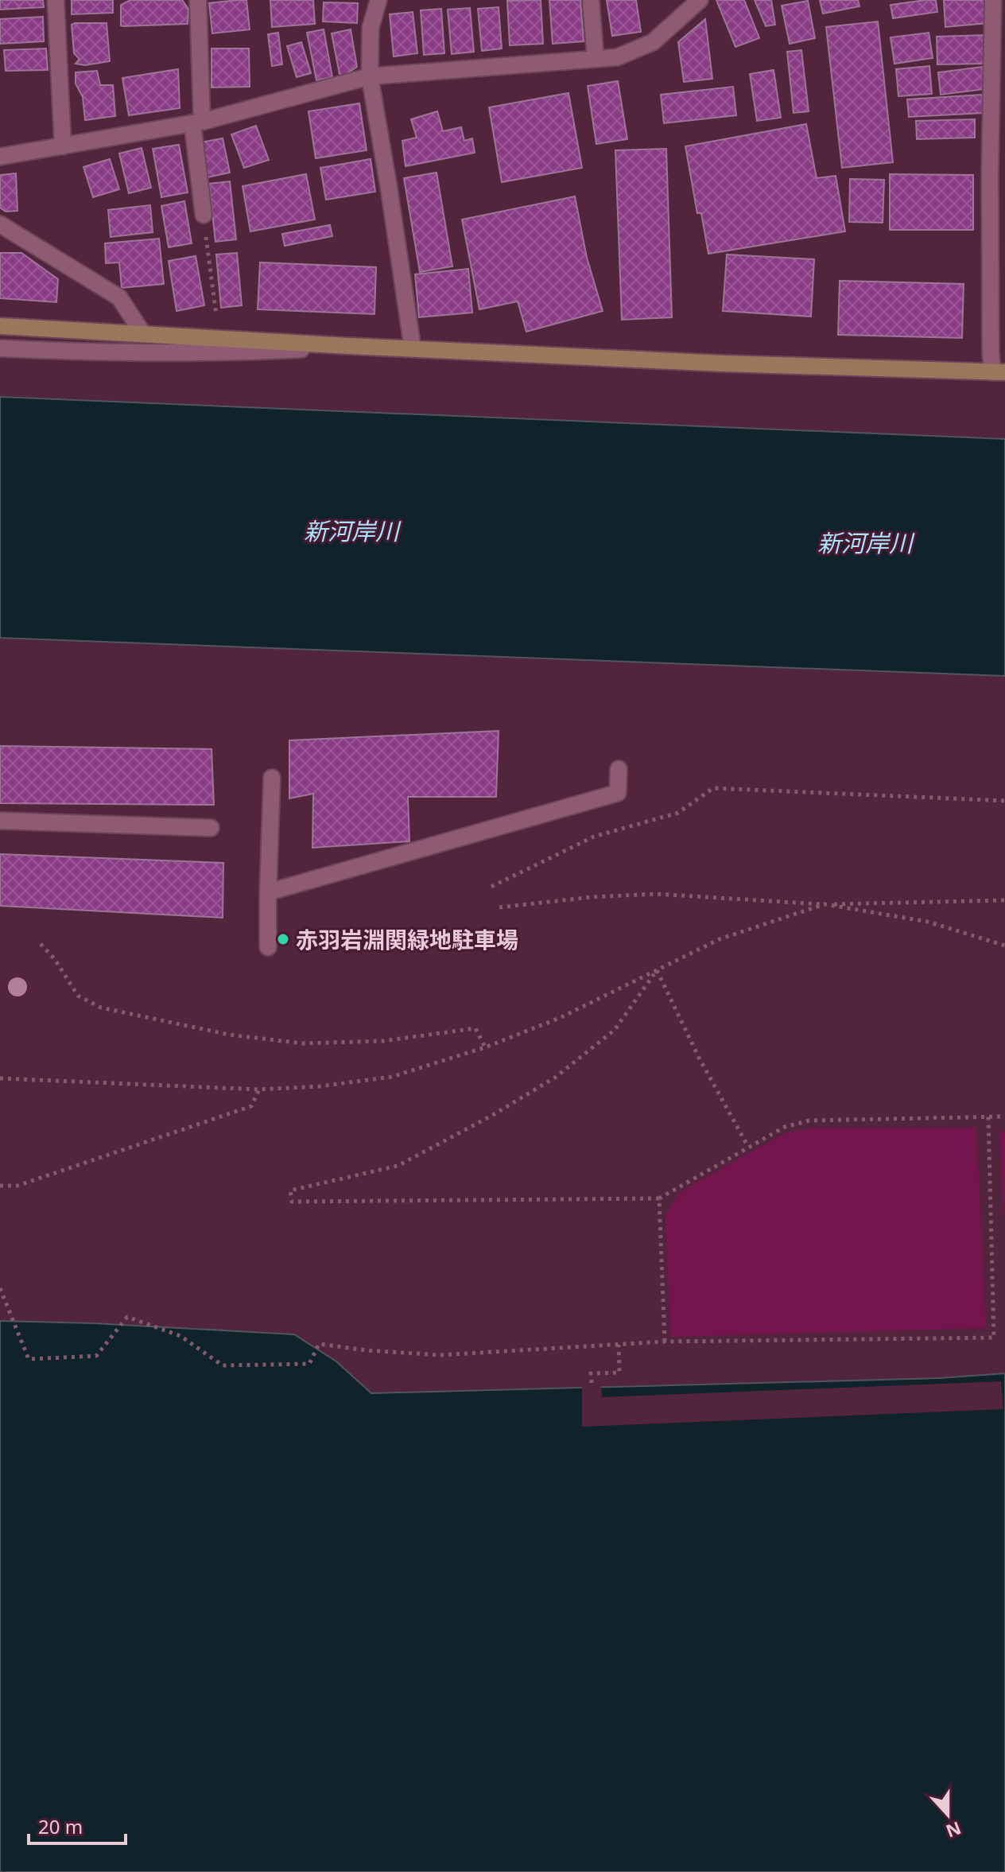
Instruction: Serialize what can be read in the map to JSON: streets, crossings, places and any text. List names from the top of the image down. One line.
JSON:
{"water":["新河岸川"],"places":["赤羽岩淵関緑地駐車場"],"scale_bar":"20 m","north":"bottom"}
